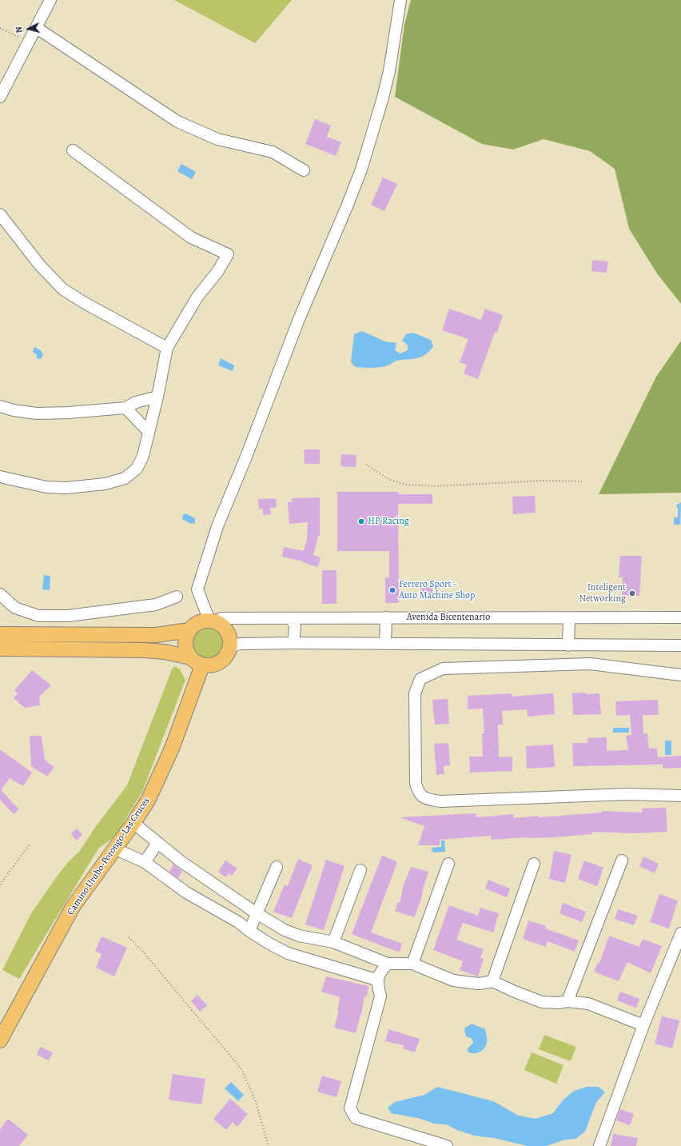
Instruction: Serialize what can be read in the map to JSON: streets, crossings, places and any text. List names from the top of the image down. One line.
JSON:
{"streets":{"main road":["Camino Urubo-Porongo-Las Cruces"],"street":["Avenida Bicentenario"]},"crossings":[["Avenida Bicentenario","Camino Urubo-Porongo-Las Cruces"]],"places":["HP Racing","Ferrero Sport - Auto Machine Shop","Inteligent Networking"],"north":"left"}
